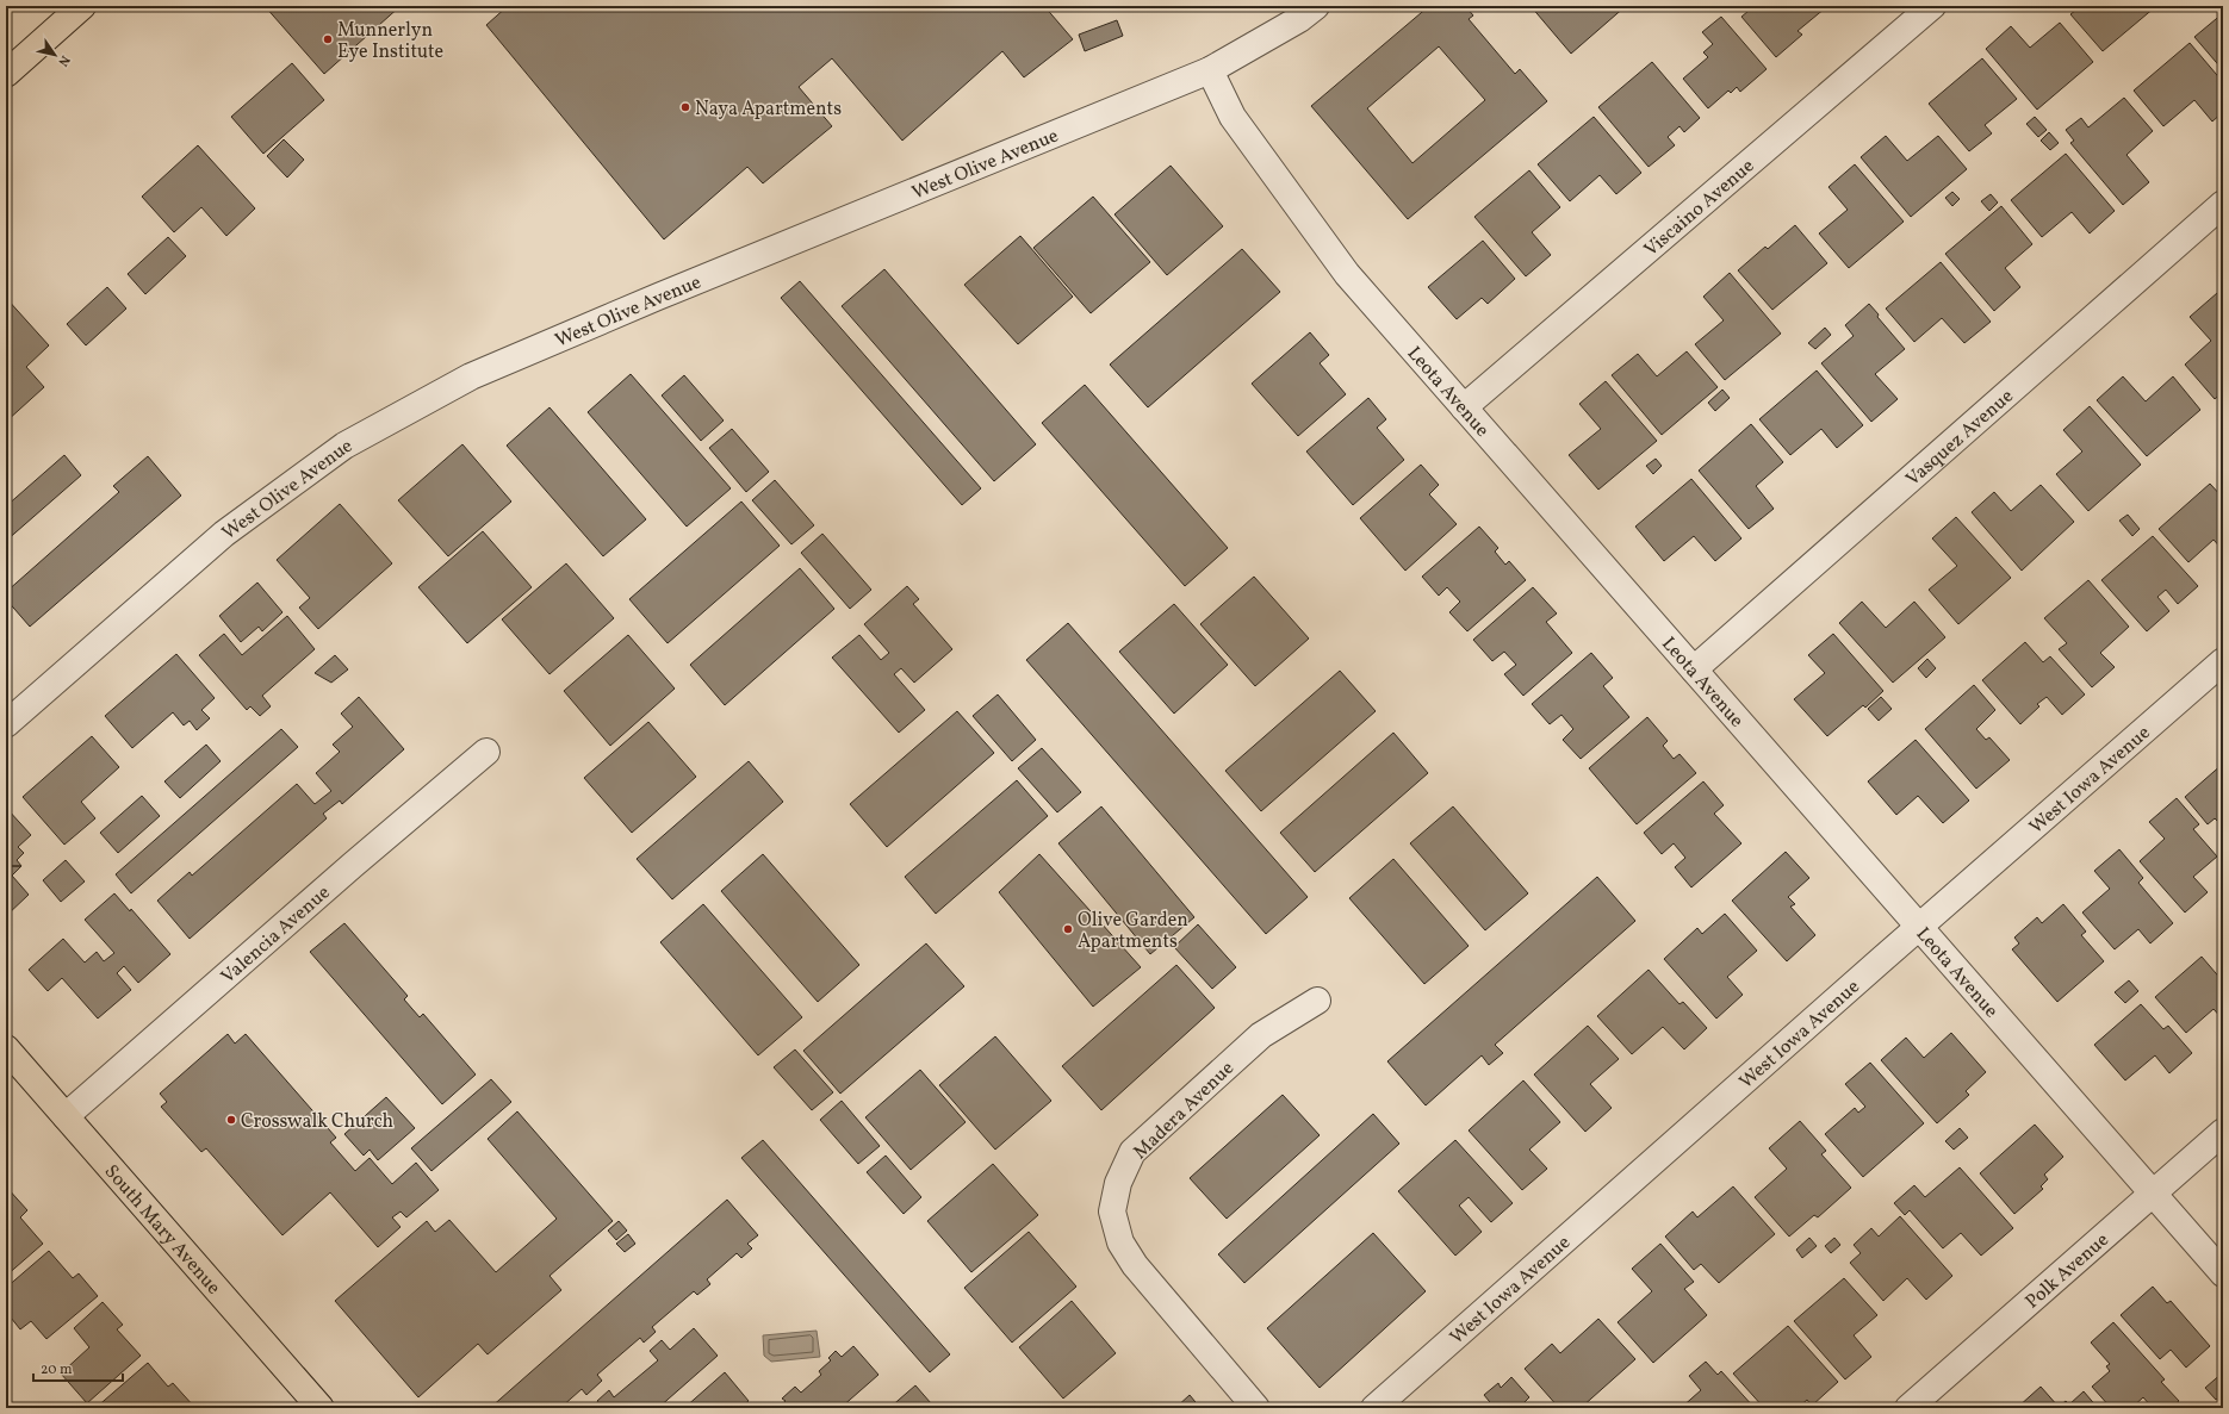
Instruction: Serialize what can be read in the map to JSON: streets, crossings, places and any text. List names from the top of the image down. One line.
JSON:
{"streets":{"main road":["South Mary Avenue"],"street":["West Olive Avenue","Viscaino Avenue","Leota Avenue","Vasquez Avenue","West Iowa Avenue","Valencia Avenue","Madera Avenue","Polk Avenue"]},"crossings":[["West Olive Avenue","Leota Avenue"],["Viscaino Avenue","Leota Avenue"],["Leota Avenue","Vasquez Avenue"],["Leota Avenue","West Iowa Avenue"],["Leota Avenue","Polk Avenue"],["Valencia Avenue","South Mary Avenue"]],"places":["Munnerlyn Eye Institute","Naya Apartments","Olive Garden Apartments","Crosswalk Church"],"scale_bar":"20 m","north":"bottom right"}
